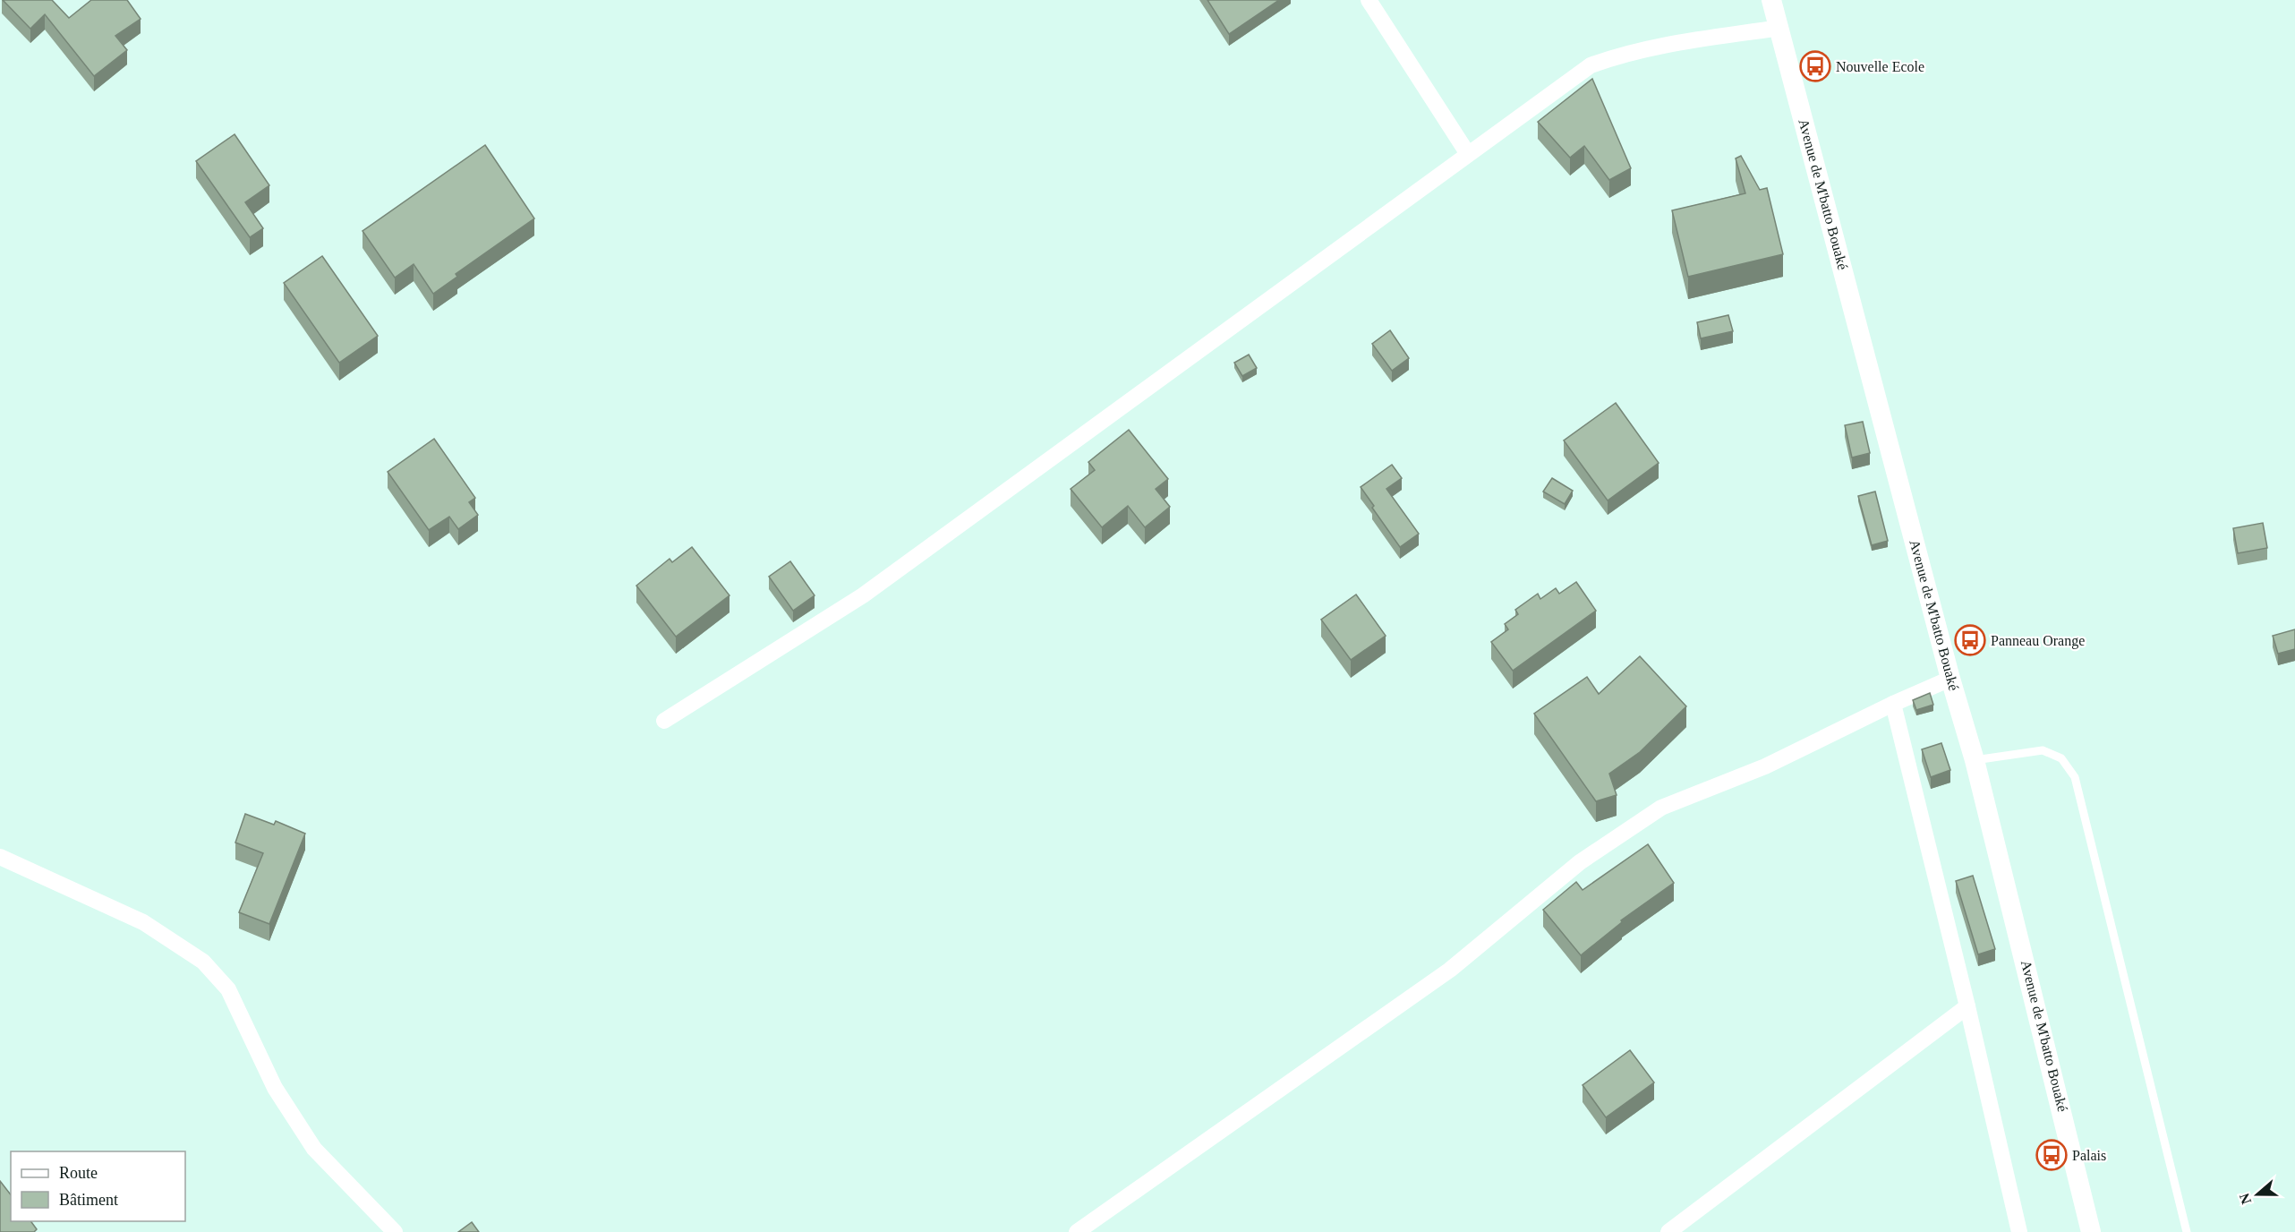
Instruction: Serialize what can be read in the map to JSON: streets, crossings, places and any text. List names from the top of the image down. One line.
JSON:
{"streets":{"street":["Avenue de M'batto Bouaké"]},"places":{"bus stop":["Nouvelle Ecole","Panneau Orange","Palais"]},"legend":["Route","Bâtiment"],"north":"left"}
